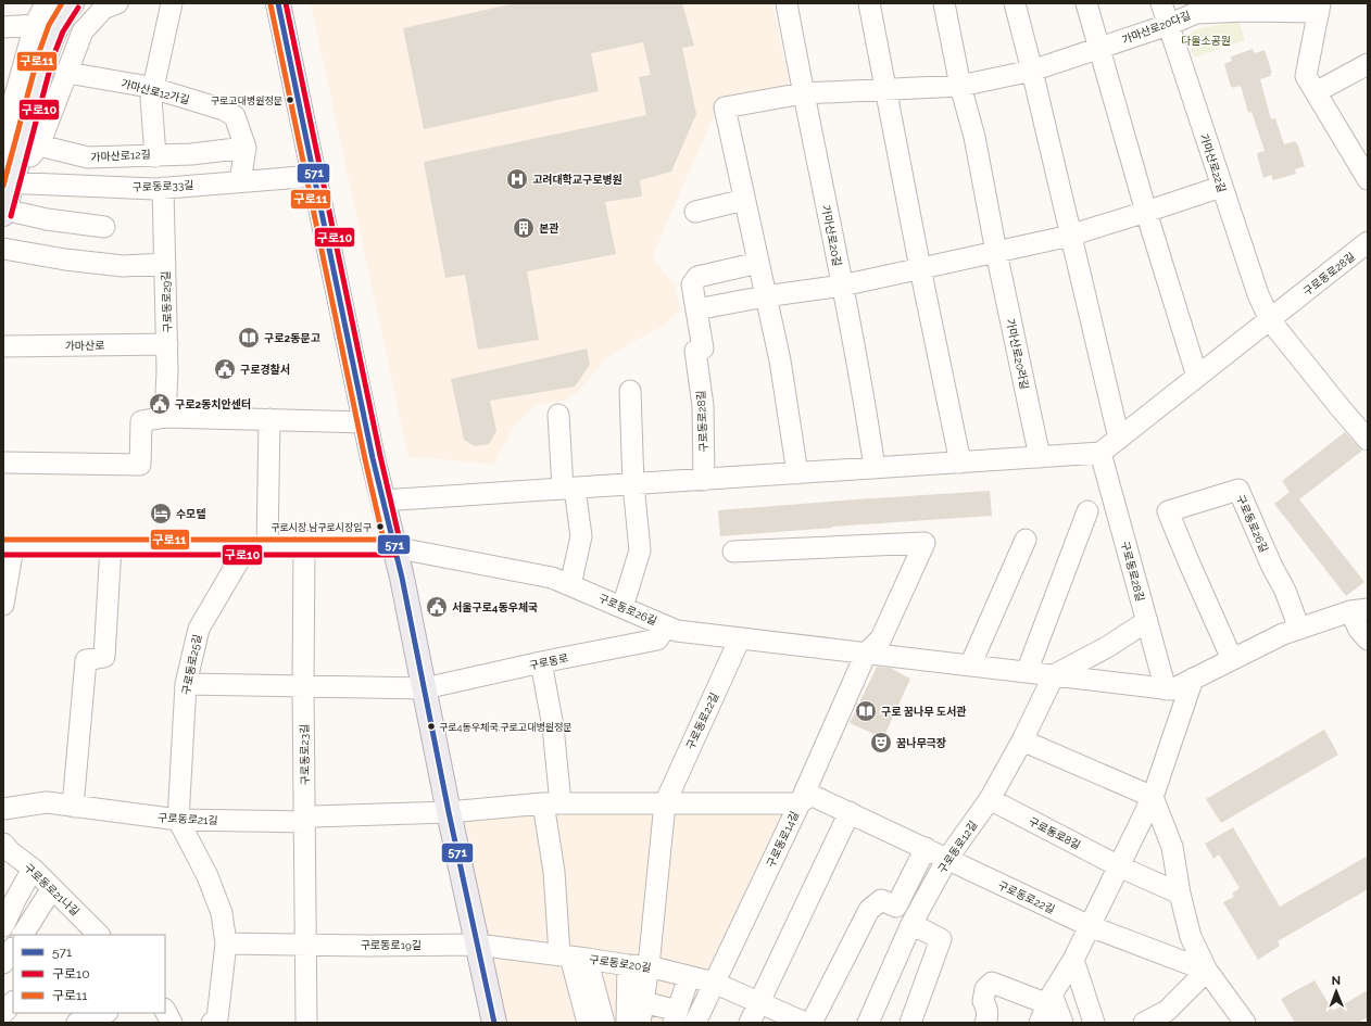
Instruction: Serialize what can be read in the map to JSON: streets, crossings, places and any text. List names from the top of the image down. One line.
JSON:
{"streets":{"street":["가마산로20다길","가마산로12가길","가마산로12길","가마산로22길","구로동로33길","가마산로20길","구로동로28길","구로동로29길","가마산로","가마산로20라길","구로동로26길","구로동로","구로동로25길","구로동로22길","구로동로23길","구로동로21길","구로동로8길","구로동로14길","구로동로12길","구로동로21나길","구로동로19길","구로동로20길"]},"crossings":[["가마산로20다길","가마산로22길"],["가마산로20다길","가마산로20길"],["가마산로12가길","가마산로12길"],["가마산로12가길","구로동로33길"],["가마산로22길","구로동로28길"],["구로동로33길","구로동로29길"],["구로동로28길","구로동로26길"],["구로동로29길","가마산로"],["구로동로26길","구로동로"],["구로동로26길","구로동로22길"],["구로동로26길","구로동로14길"],["구로동로26길","구로동로12길"],["구로동로25길","구로동로21길"],["구로동로22길","구로동로21길"],["구로동로22길","구로동로14길"],["구로동로22길","구로동로12길"],["구로동로22길","구로동로20길"],["구로동로23길","구로동로21길"],["구로동로8길","구로동로12길"],["구로동로14길","구로동로20길"],["구로동로19길","구로동로20길"]],"parks":["다울소공원"],"places":{"other":["구로고대병원정문","구로시장.남구로시장입구","구로4동우체국.구로고대병원정문"],"hospital":["고려대학교구로병원"],"building":["본관"],"library":["구로2동문고","구로 꿈나무 도서관"],"public building":["구로경찰서","구로2동치안센터","서울구로4동우체국"],"hotel":["수모텔"],"theatre":["꿈나무극장"]},"lines":["transit line 571","transit line 구로10","transit line 구로11"],"legend":["571","구로10","구로11"],"north":"top"}
